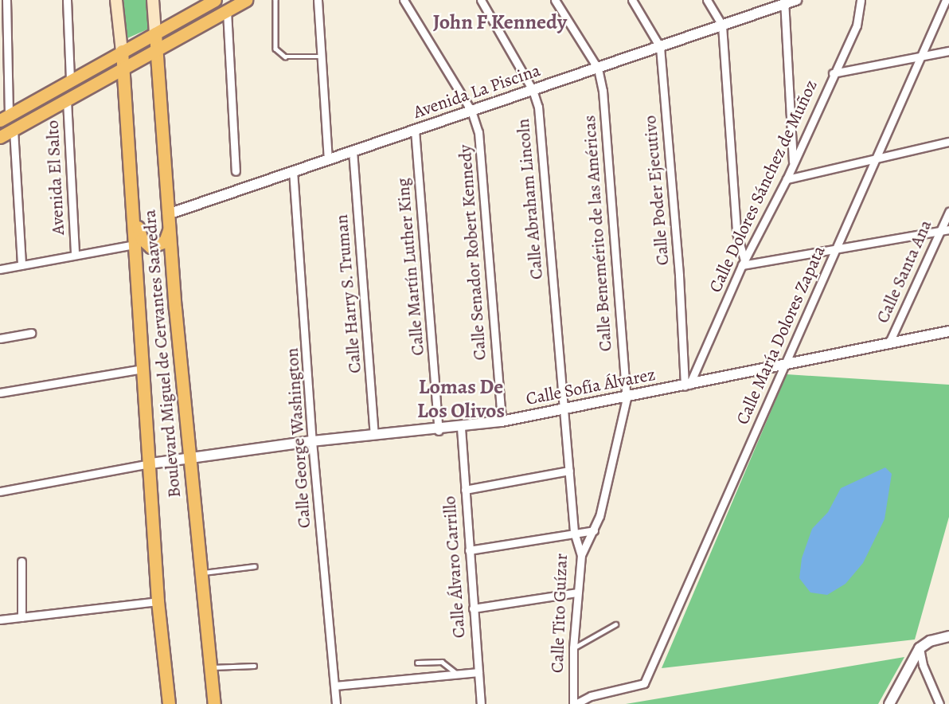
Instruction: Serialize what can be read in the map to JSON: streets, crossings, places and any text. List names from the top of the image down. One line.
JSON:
{"streets":{"main road":["Boulevard Miguel de Cervantes Saavedra"],"street":["Avenida La Piscina","Avenida El Salto","Calle Dolores Sánchez de Muñoz","Calle Poder Ejecutivo","Calle Abraham Lincoln","Calle Benemérito de las Américas","Calle Senador Robert Kennedy","Calle Martín Luther King","Calle Santa Ana","Calle Harry S. Truman","Calle María Dolores Zapata","Calle Sofía Álvarez","Calle George Washington","Calle Álvaro Carrillo","Calle Tito Guízar"]},"crossings":[["Avenida La Piscina","Calle Poder Ejecutivo"],["Avenida La Piscina","Calle Abraham Lincoln"],["Avenida La Piscina","Calle Benemérito de las Américas"],["Avenida La Piscina","Calle Senador Robert Kennedy"],["Avenida La Piscina","Calle Martín Luther King"],["Avenida La Piscina","Calle Harry S. Truman"],["Avenida La Piscina","Boulevard Miguel de Cervantes Saavedra"],["Avenida La Piscina","Calle George Washington"],["Calle Dolores Sánchez de Muñoz","Calle Poder Ejecutivo"],["Calle Dolores Sánchez de Muñoz","Calle Sofía Álvarez"],["Calle Poder Ejecutivo","Calle Sofía Álvarez"],["Calle Abraham Lincoln","Calle Sofía Álvarez"],["Calle Abraham Lincoln","Calle Tito Guízar"],["Calle Benemérito de las Américas","Calle Sofía Álvarez"],["Calle Benemérito de las Américas","Calle Tito Guízar"],["Calle Senador Robert Kennedy","Calle Sofía Álvarez"],["Calle Martín Luther King","Calle Sofía Álvarez"],["Calle Santa Ana","Calle Sofía Álvarez"],["Calle Harry S. Truman","Calle Sofía Álvarez"],["Calle María Dolores Zapata","Calle Sofía Álvarez"],["Calle María Dolores Zapata","Calle Tito Guízar"],["Boulevard Miguel de Cervantes Saavedra","Calle Sofía Álvarez"],["Calle Sofía Álvarez","Calle George Washington"],["Calle Sofía Álvarez","Calle Álvaro Carrillo"],["Calle Sofía Álvarez","Calle Tito Guízar"]],"districts":["John F Kennedy","Lomas De Los Olivos"]}
